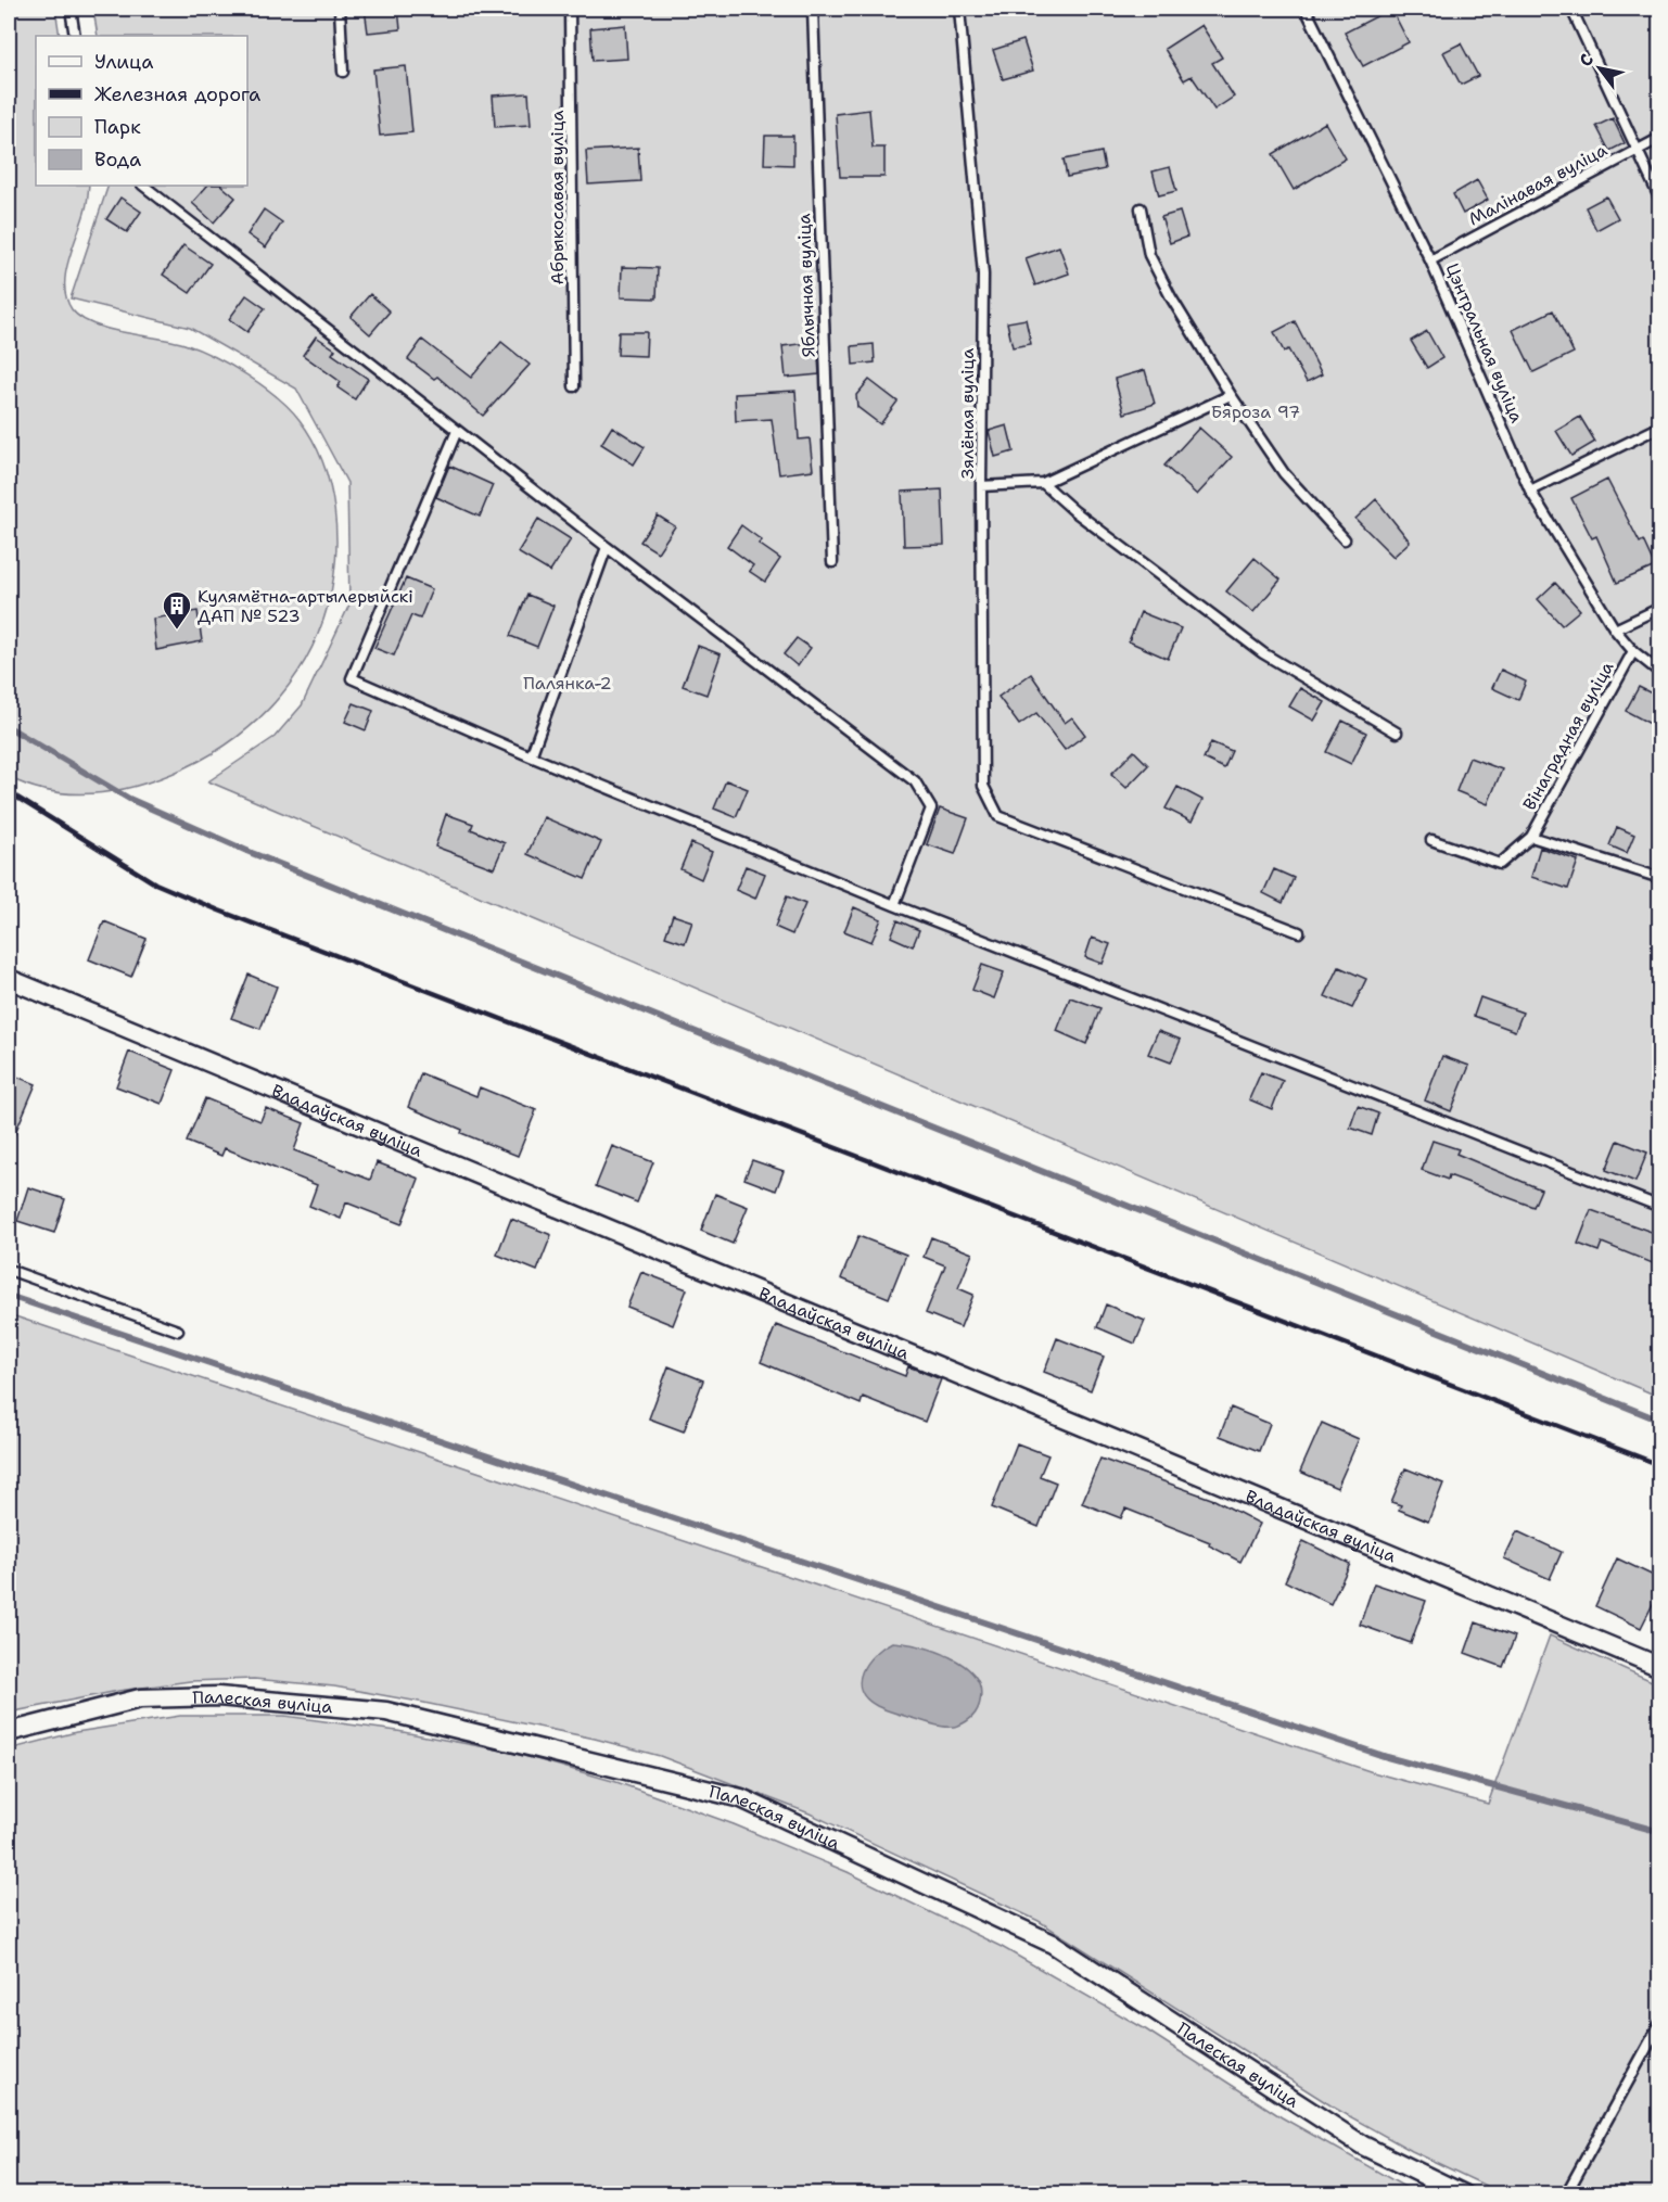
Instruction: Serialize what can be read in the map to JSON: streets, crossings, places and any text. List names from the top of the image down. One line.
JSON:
{"streets":{"street":["Владаўская вуліца","Палеская вуліца"],"lane":["Малінавая вуліца","Абрыкосавая вуліца","Яблычная вуліца","Цэнтральная вуліца","Зялёная вуліца","Вінаградная вуліца"]},"crossings":[["Малінавая вуліца","Цэнтральная вуліца"],["Цэнтральная вуліца","Вінаградная вуліца"]],"parks":["Бяроза 97","Палянка-2"],"places":{"building":["Кулямётна-артылерыйскі ДАП № 523"]},"legend":["Улица","Железная дорога","Парк","Вода"],"north":"top left"}
